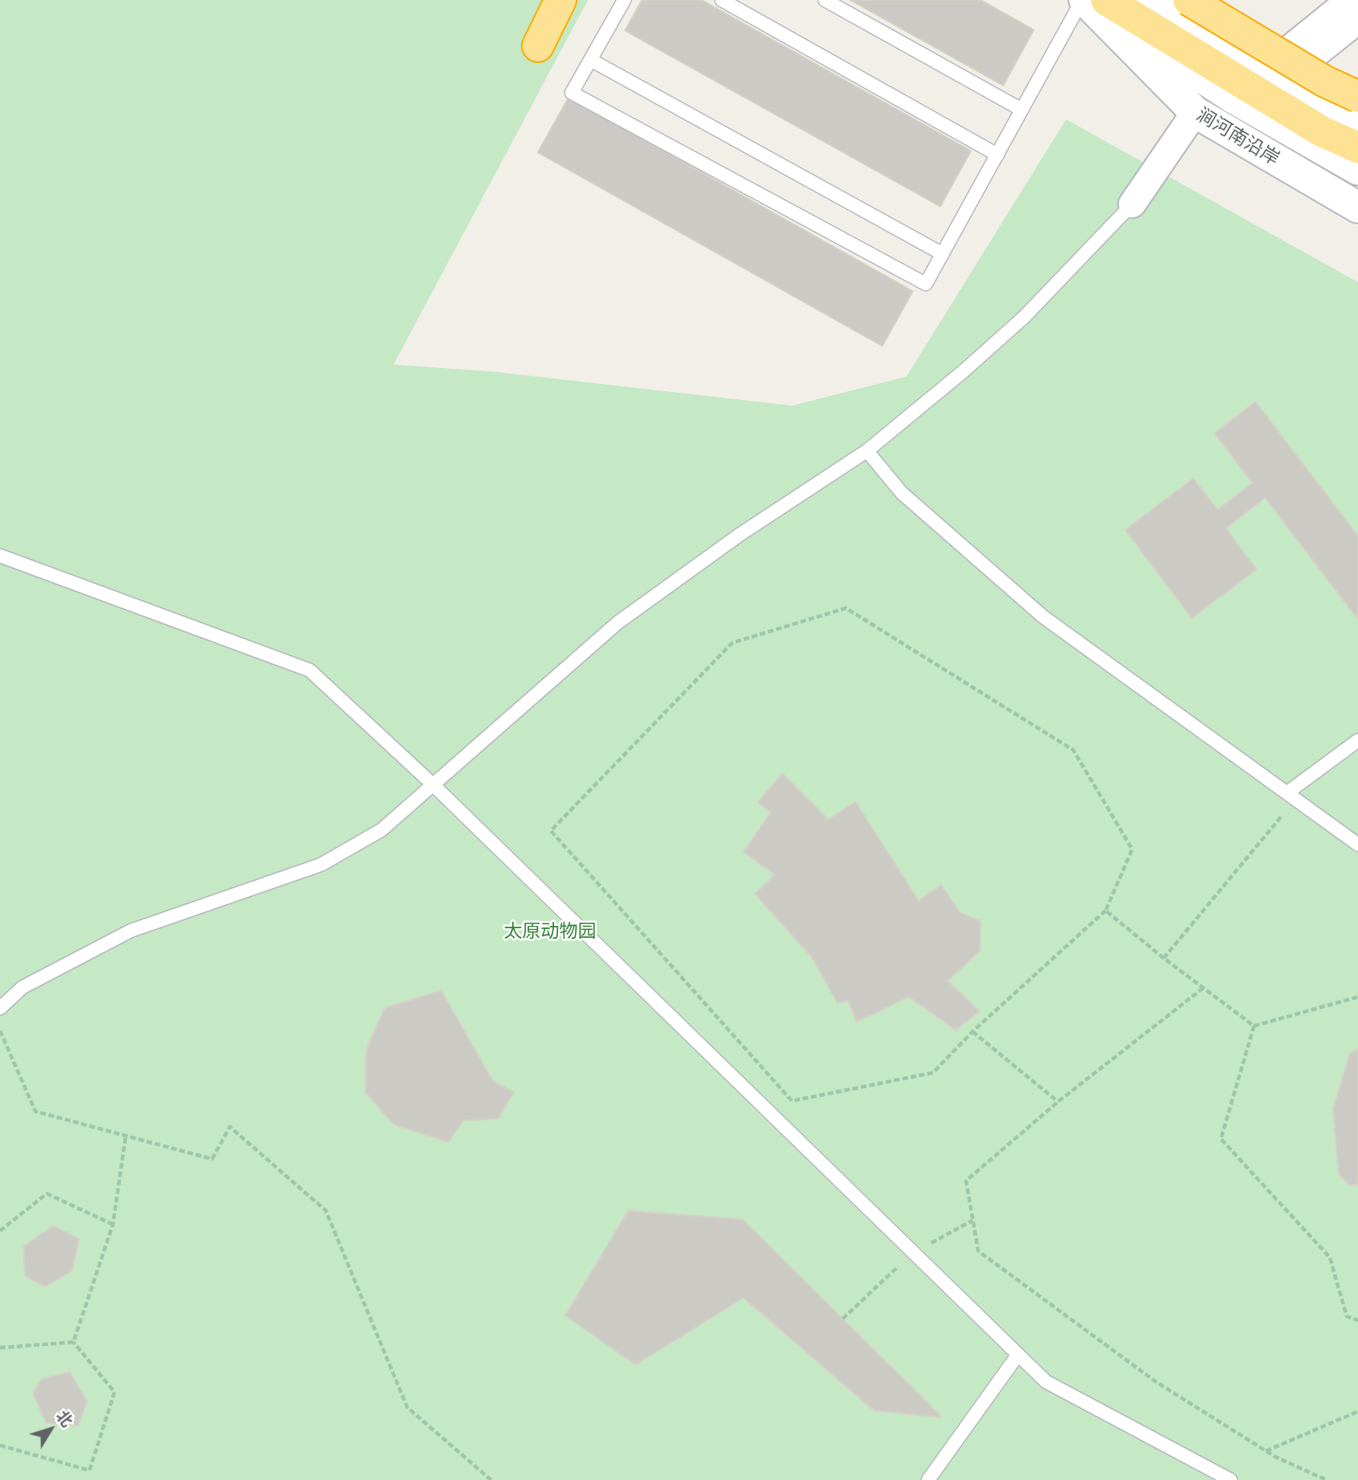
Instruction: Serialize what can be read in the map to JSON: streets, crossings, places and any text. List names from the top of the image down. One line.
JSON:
{"streets":{"street":["涧河南沿岸"]},"parks":["太原动物园"],"north":"top right"}
